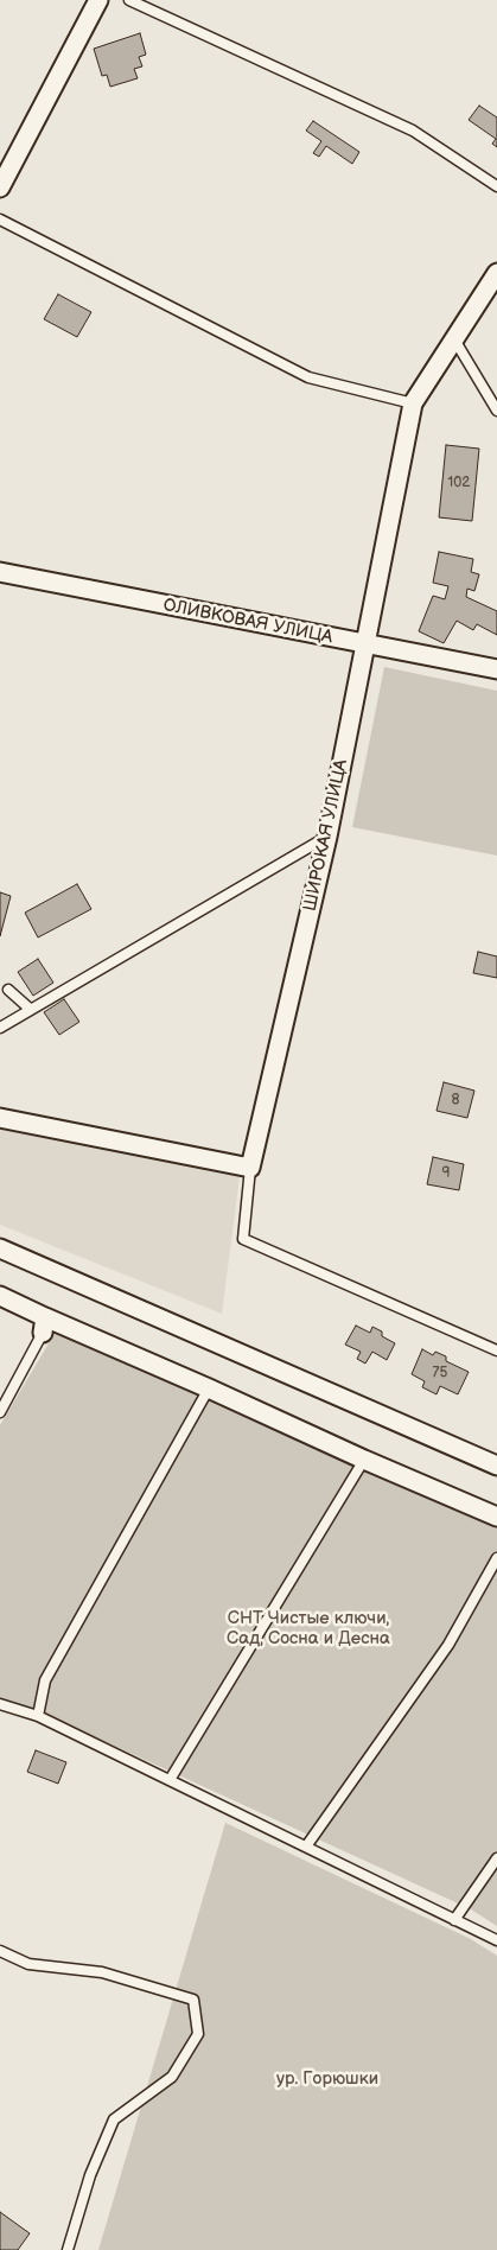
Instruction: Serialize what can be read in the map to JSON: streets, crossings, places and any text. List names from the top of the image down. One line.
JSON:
{"streets":{"street":["ОЛИВКОВАЯ УЛИЦА","ШИРОКАЯ УЛИЦА"]},"crossings":[["ОЛИВКОВАЯ УЛИЦА","ШИРОКАЯ УЛИЦА"]],"parks":["СНТ Чистые ключи, Сад, Сосна и Десна","ур. Горюшки"],"house_numbers":["102","8","9","75"]}
